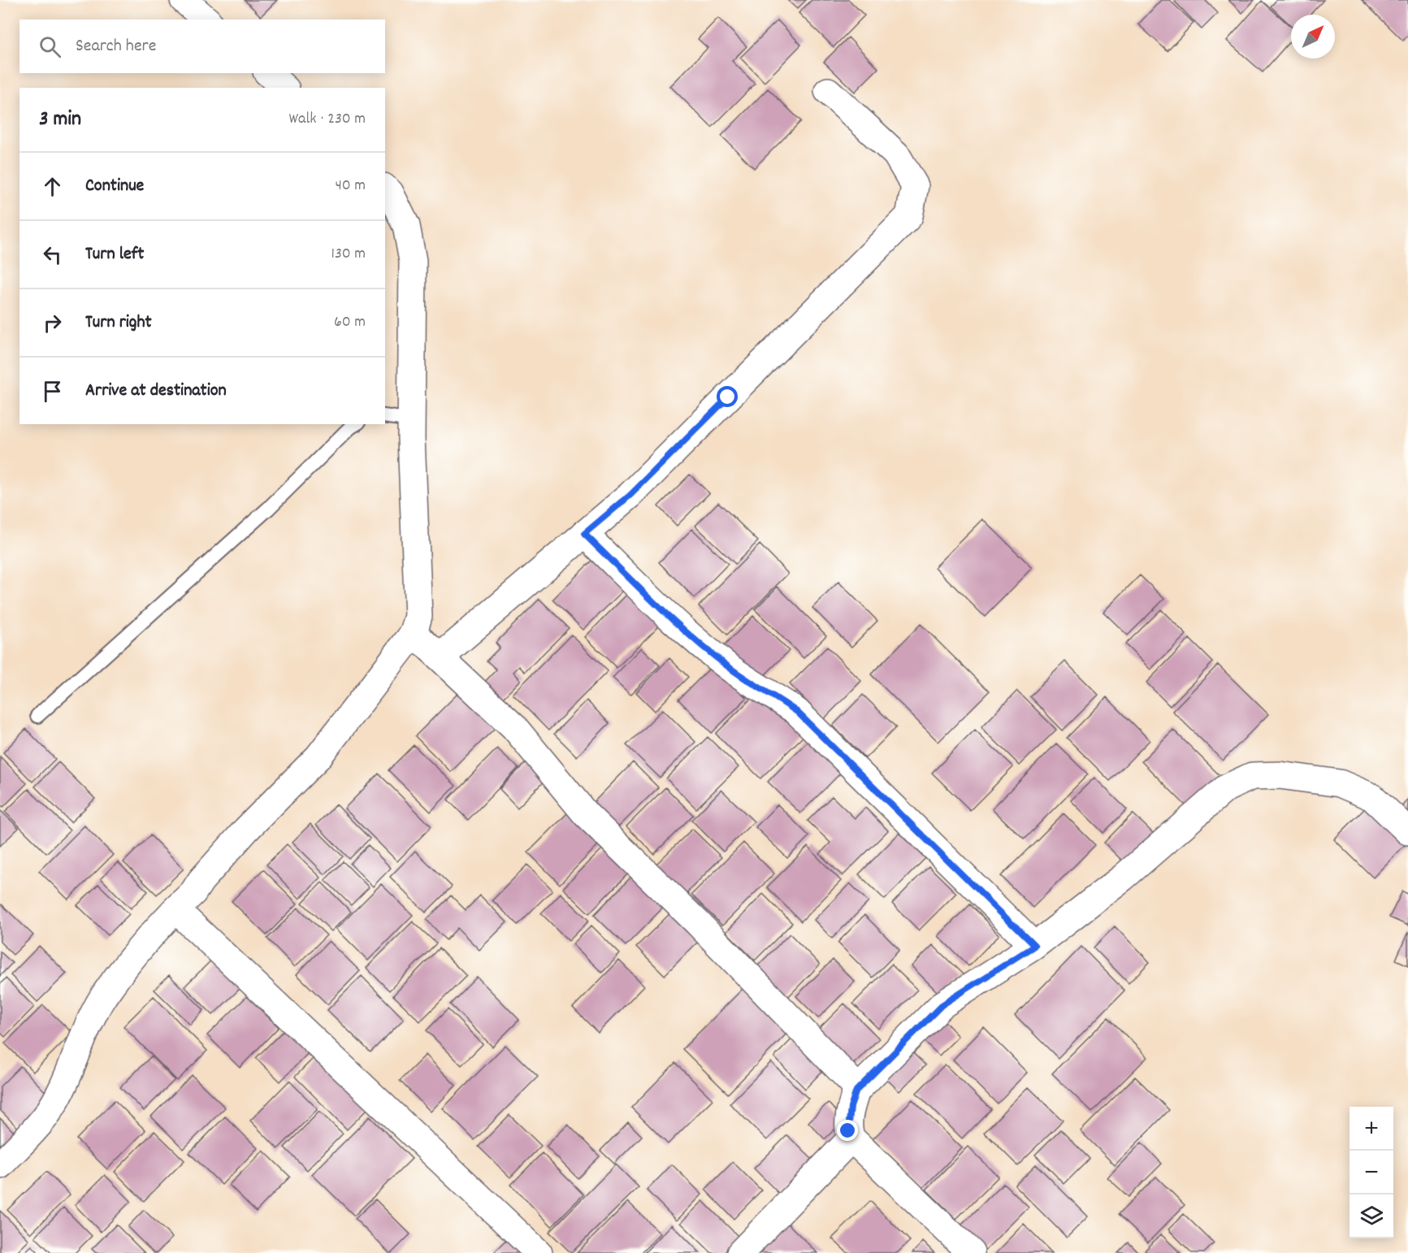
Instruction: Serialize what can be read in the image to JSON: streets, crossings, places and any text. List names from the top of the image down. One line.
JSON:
{"north":"top right","page":{"search":"Search here","heading":["3 min","Walk · 230 m"],"list":[["Continue","40 m"],["Turn left","130 m"],["Turn right","60 m"],"Arrive at destination"],"map_buttons":["+","−"]}}
